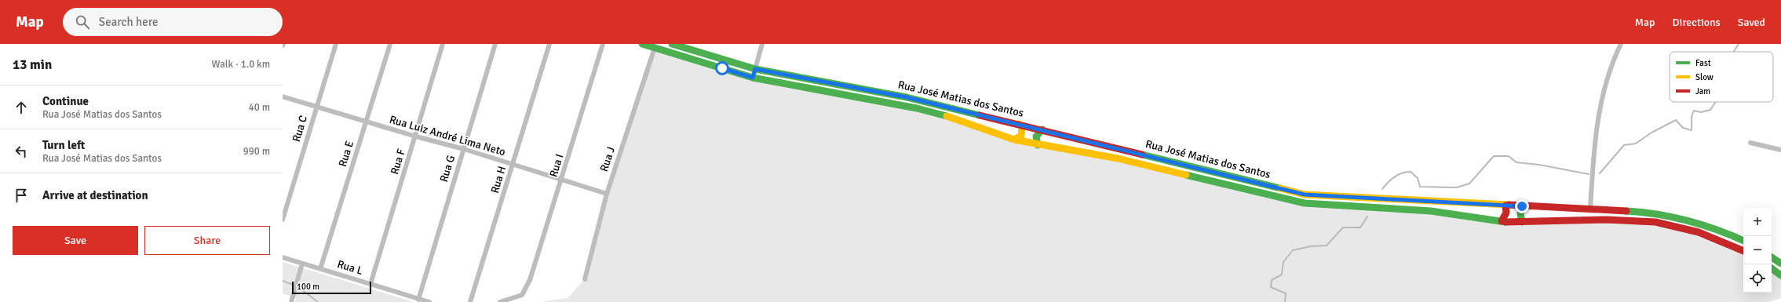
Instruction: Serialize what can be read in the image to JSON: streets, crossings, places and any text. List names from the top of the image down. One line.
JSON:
{"streets":{"main road":["Rua José Matias dos Santos"],"street":["Rua C","Rua Luiz André Lima Neto","Rua E","Rua J","Rua F","Rua I","Rua G","Rua H","Rua L"]},"crossings":[["Rua José Matias dos Santos","Rua J"],["Rua C","Rua Luiz André Lima Neto"],["Rua Luiz André Lima Neto","Rua E"],["Rua Luiz André Lima Neto","Rua J"],["Rua Luiz André Lima Neto","Rua F"],["Rua Luiz André Lima Neto","Rua I"],["Rua Luiz André Lima Neto","Rua G"],["Rua Luiz André Lima Neto","Rua H"],["Rua E","Rua L"],["Rua F","Rua L"],["Rua G","Rua L"]],"legend":["Fast","Slow","Jam"],"scale_bar":"100 m","page":{"header":"Map","search":"Search here","nav":["Map","Directions","Saved"],"heading":["13 min","Walk · 1.0 km"],"list":[["Continue","Rua José Matias dos Santos","40 m"],["Turn left","Rua José Matias dos Santos","990 m"],"Arrive at destination"],"map_buttons":["+","−"],"buttons":["Save","Share"],"scale":"100 m"}}
